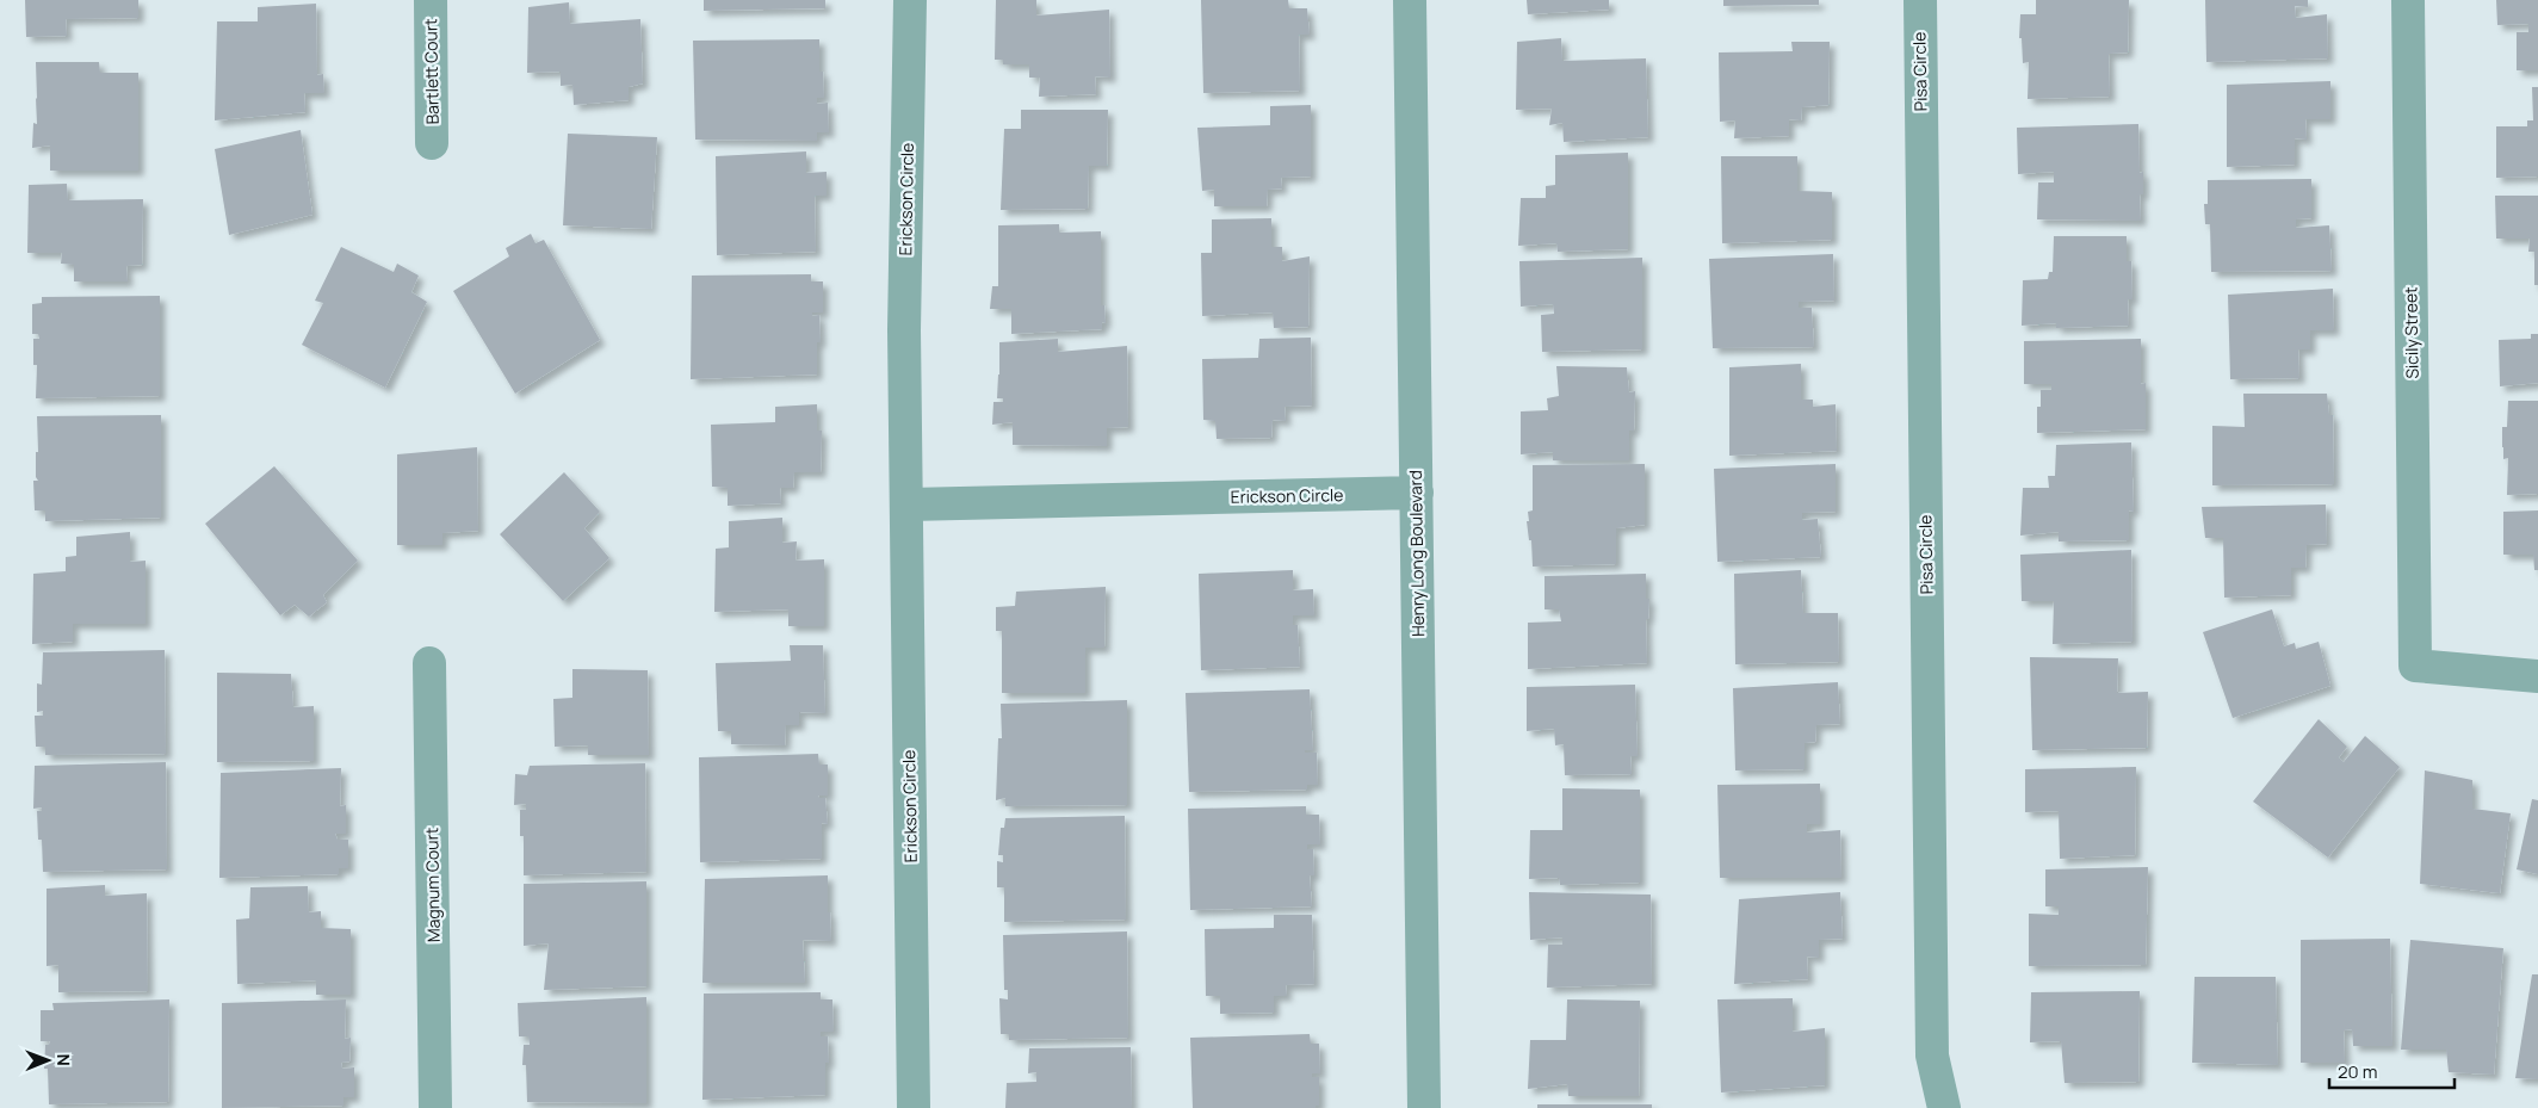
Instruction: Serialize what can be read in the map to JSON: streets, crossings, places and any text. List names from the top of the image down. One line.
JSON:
{"streets":{"street":["Bartlett Court","Pisa Circle","Erickson Circle","Sicily Street","Henry Long Boulevard","Magnum Court"]},"crossings":[["Erickson Circle","Henry Long Boulevard"]],"scale_bar":"20 m","north":"right"}
